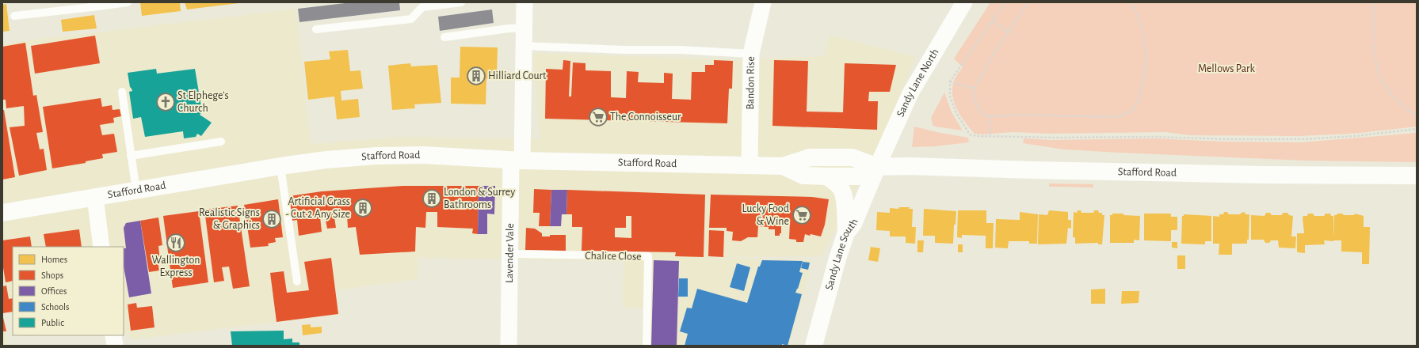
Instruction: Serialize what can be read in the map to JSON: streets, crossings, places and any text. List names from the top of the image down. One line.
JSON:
{"streets":{"main road":["Stafford Road","Sandy Lane South"],"street":["Bandon Rise","Sandy Lane North","Lavender Vale"],"lane":["Chalice Close"]},"crossings":[["Bandon Rise","Stafford Road"],["Sandy Lane North","Stafford Road"],["Sandy Lane North","Sandy Lane South"],["Stafford Road","Lavender Vale"],["Stafford Road","Sandy Lane South"],["Lavender Vale","Chalice Close"]],"parks":["Mellows Park"],"places":{"building":["Hilliard Court","London & Surrey Bathrooms","Artificial Grass - Cut 2 Any Size","Realistic Signs & Graphics"],"church":["St Elphege's Church"],"supermarket":["The Connoisseur","Lucky Food & Wine"],"restaurant":["Wallington Express"]},"legend":["Homes","Shops","Offices","Schools","Public"]}
